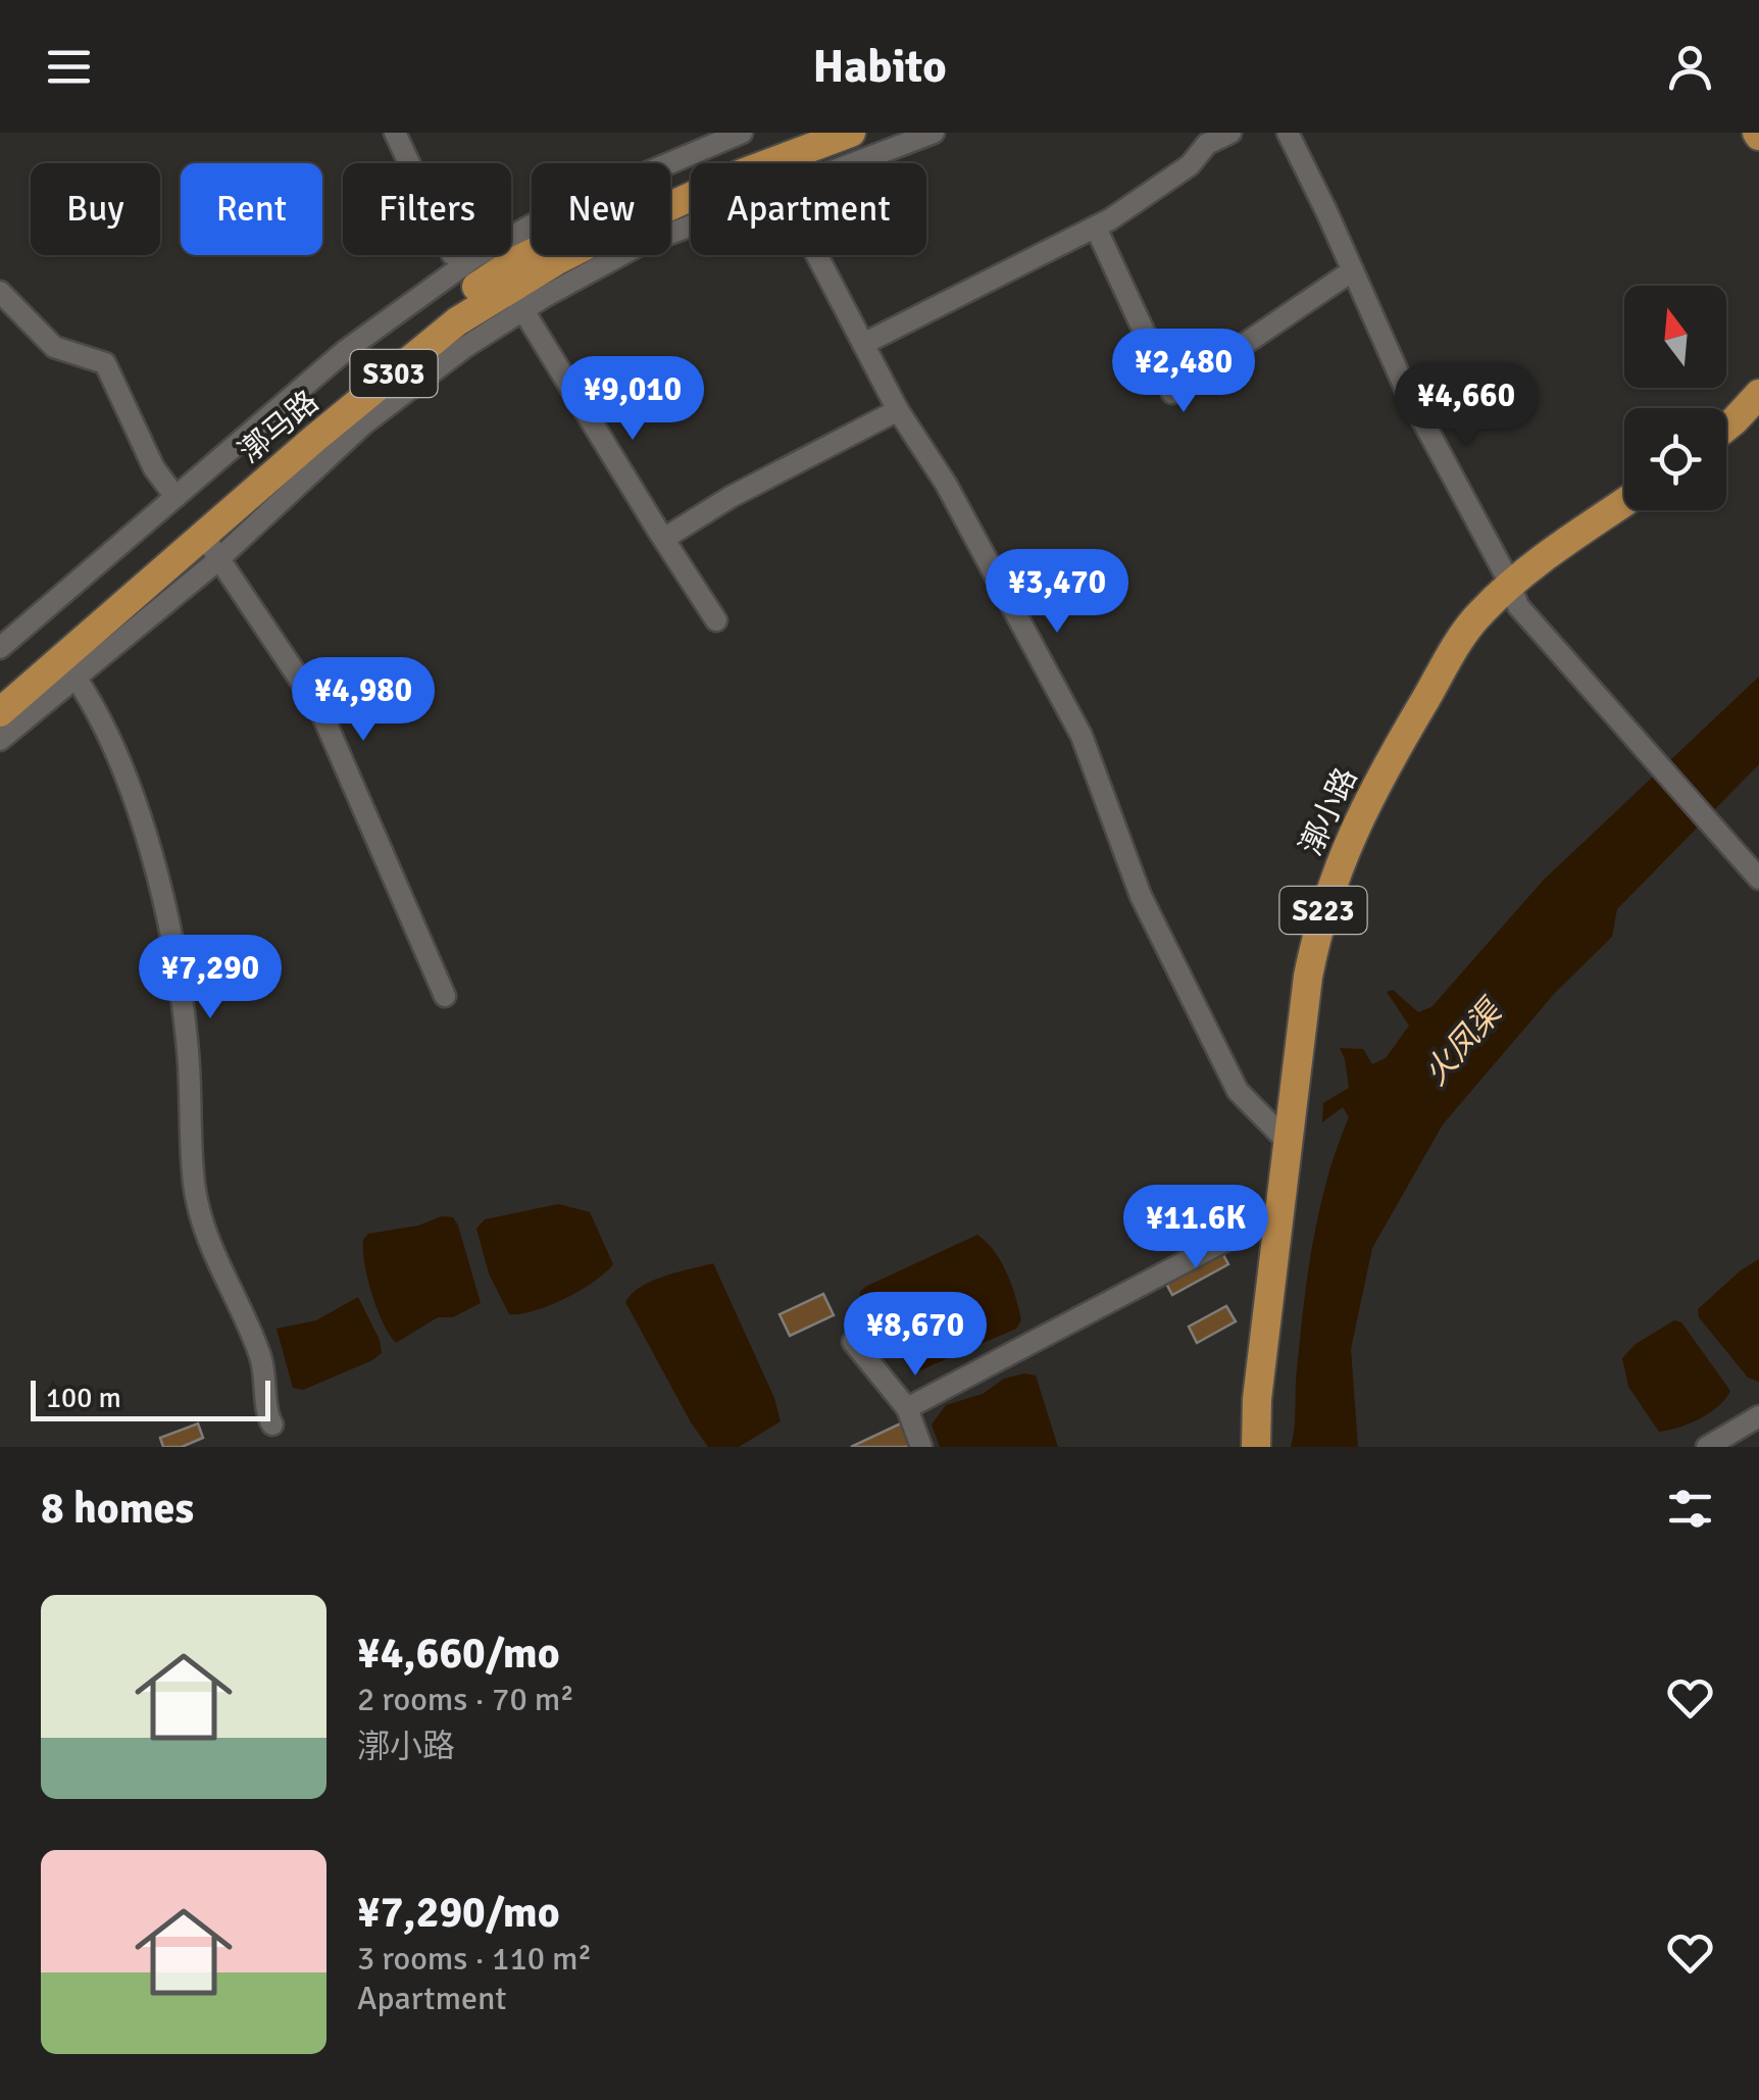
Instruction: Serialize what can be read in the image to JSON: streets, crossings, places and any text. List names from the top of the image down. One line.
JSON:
{"streets":{"main road":["S303","漷马路","漷小路","S223"]},"water":["火凤渠"],"scale_bar":"100 m","north":"top","page":{"header":"Habito","chip":["Buy","Rent","Filters","New","Apartment"],"price":["¥2,480","¥9,010","¥4,660","¥3,470","¥4,980","¥7,290","¥11.6K","¥8,670"],"scale":"100 m","heading":"8 homes","list":[{"name":"¥4,660/mo","note":"2 rooms · 70 m² · 漷小路"},{"name":"¥7,290/mo","note":"3 rooms · 110 m² · Apartment"}]}}
